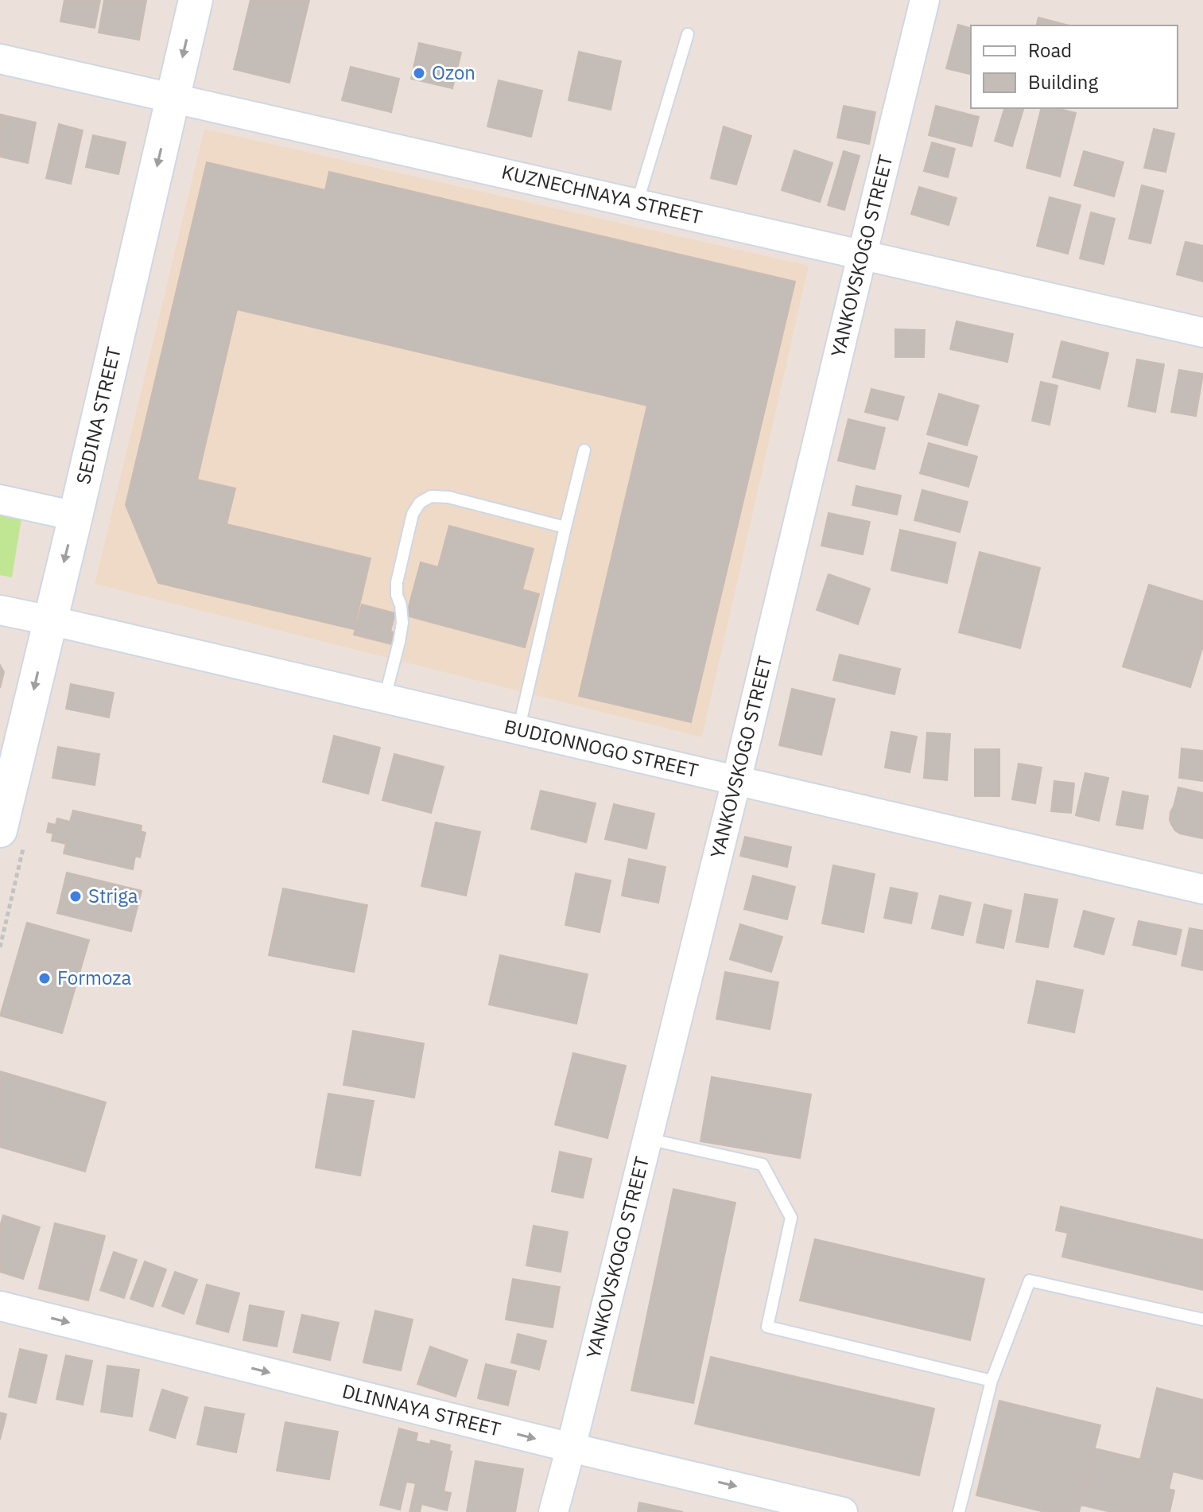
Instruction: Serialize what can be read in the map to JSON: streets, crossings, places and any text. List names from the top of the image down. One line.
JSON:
{"streets":{"main road":["SEDINA STREET"],"street":["KUZNECHNAYA STREET","YANKOVSKOGO STREET","BUDIONNOGO STREET","DLINNAYA STREET"]},"crossings":[["KUZNECHNAYA STREET","YANKOVSKOGO STREET"],["KUZNECHNAYA STREET","SEDINA STREET"],["YANKOVSKOGO STREET","BUDIONNOGO STREET"],["YANKOVSKOGO STREET","DLINNAYA STREET"],["SEDINA STREET","BUDIONNOGO STREET"]],"one_way":["SEDINA STREET","DLINNAYA STREET"],"places":["Ozon","Striga","Formoza"],"legend":["Road","Building"]}
